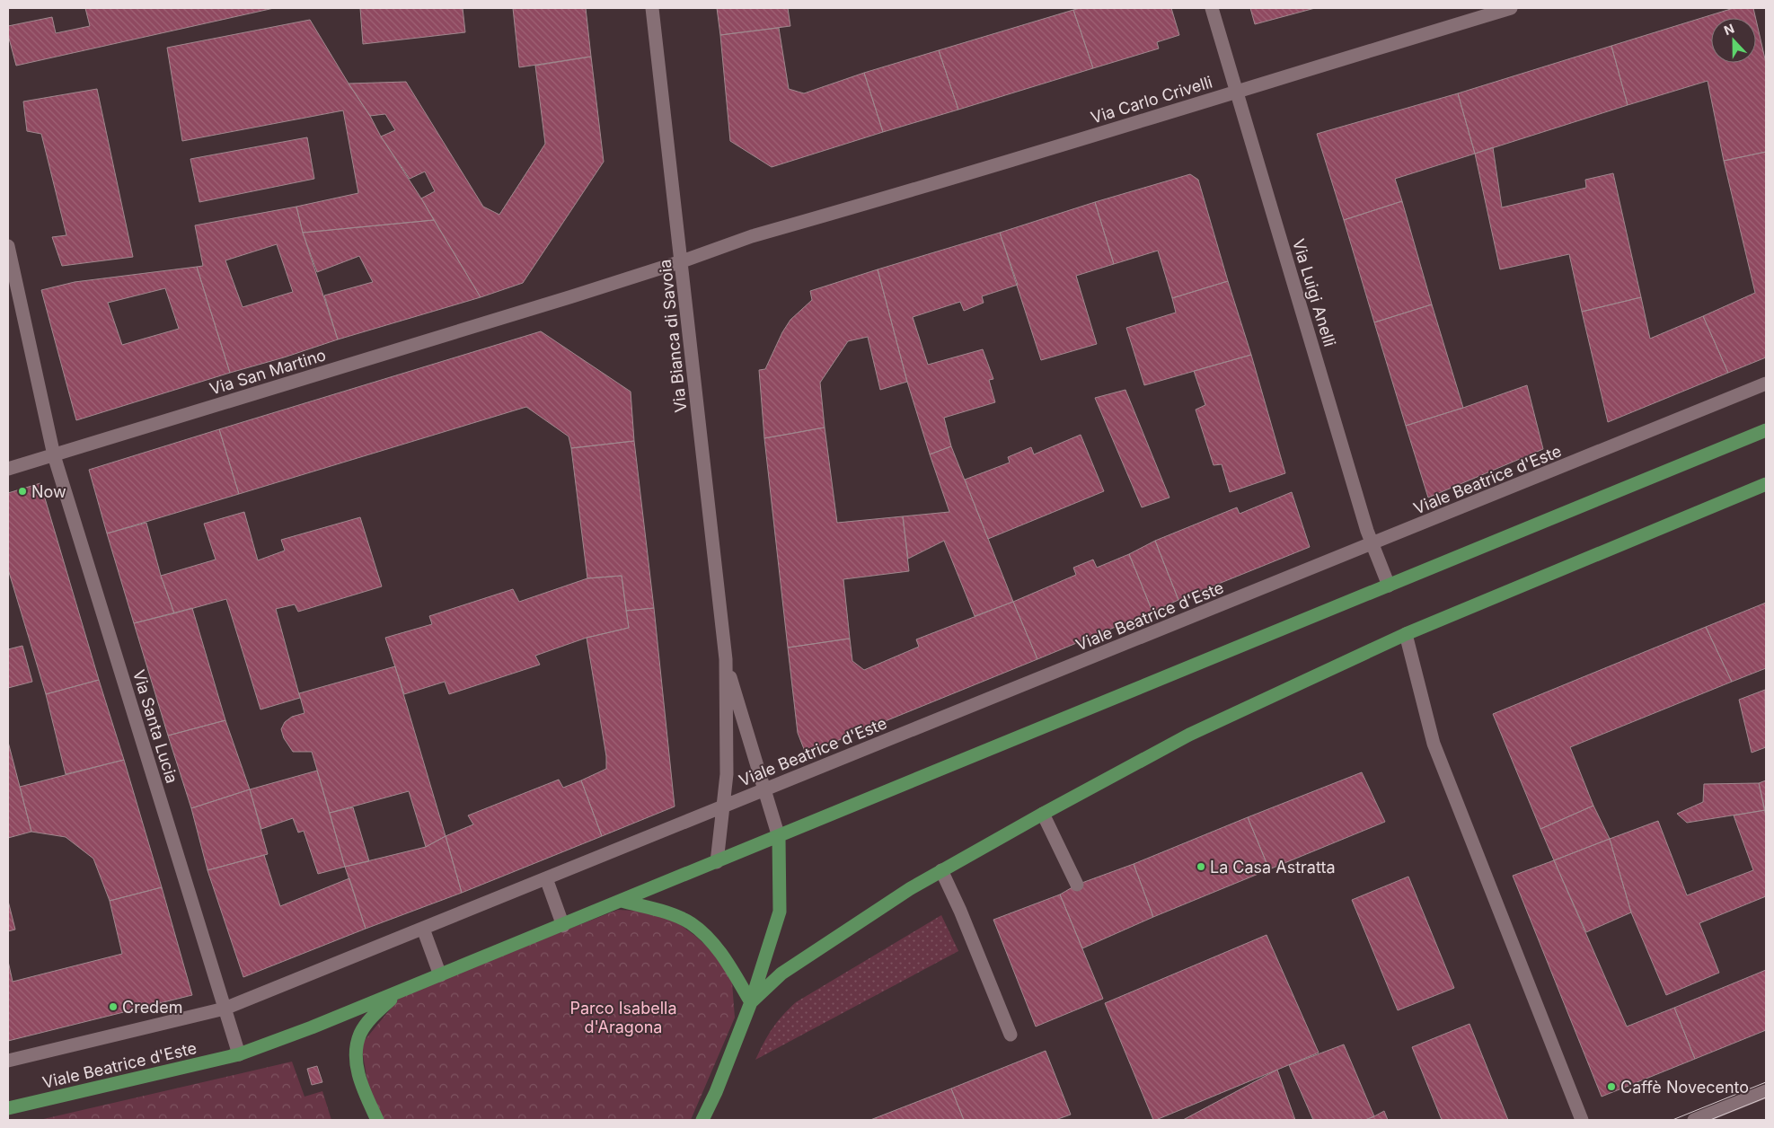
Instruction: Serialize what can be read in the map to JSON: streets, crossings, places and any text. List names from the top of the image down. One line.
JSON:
{"streets":{"main road":["Viale Beatrice d'Este"],"street":["Via Carlo Crivelli","Via Luigi Anelli","Via Bianca di Savoia","Via San Martino","Via Santa Lucia"]},"crossings":[["Via Carlo Crivelli","Via Luigi Anelli"],["Via Carlo Crivelli","Via Bianca di Savoia"],["Via Carlo Crivelli","Via San Martino"],["Via Luigi Anelli","Viale Beatrice d'Este"],["Via Bianca di Savoia","Via San Martino"],["Via Bianca di Savoia","Viale Beatrice d'Este"],["Via San Martino","Via Santa Lucia"],["Viale Beatrice d'Este","Via Santa Lucia"]],"parks":["Parco Isabella d'Aragona"],"places":["Now","La Casa Astratta","Credem","Caffè Novecento"],"north":"top"}
